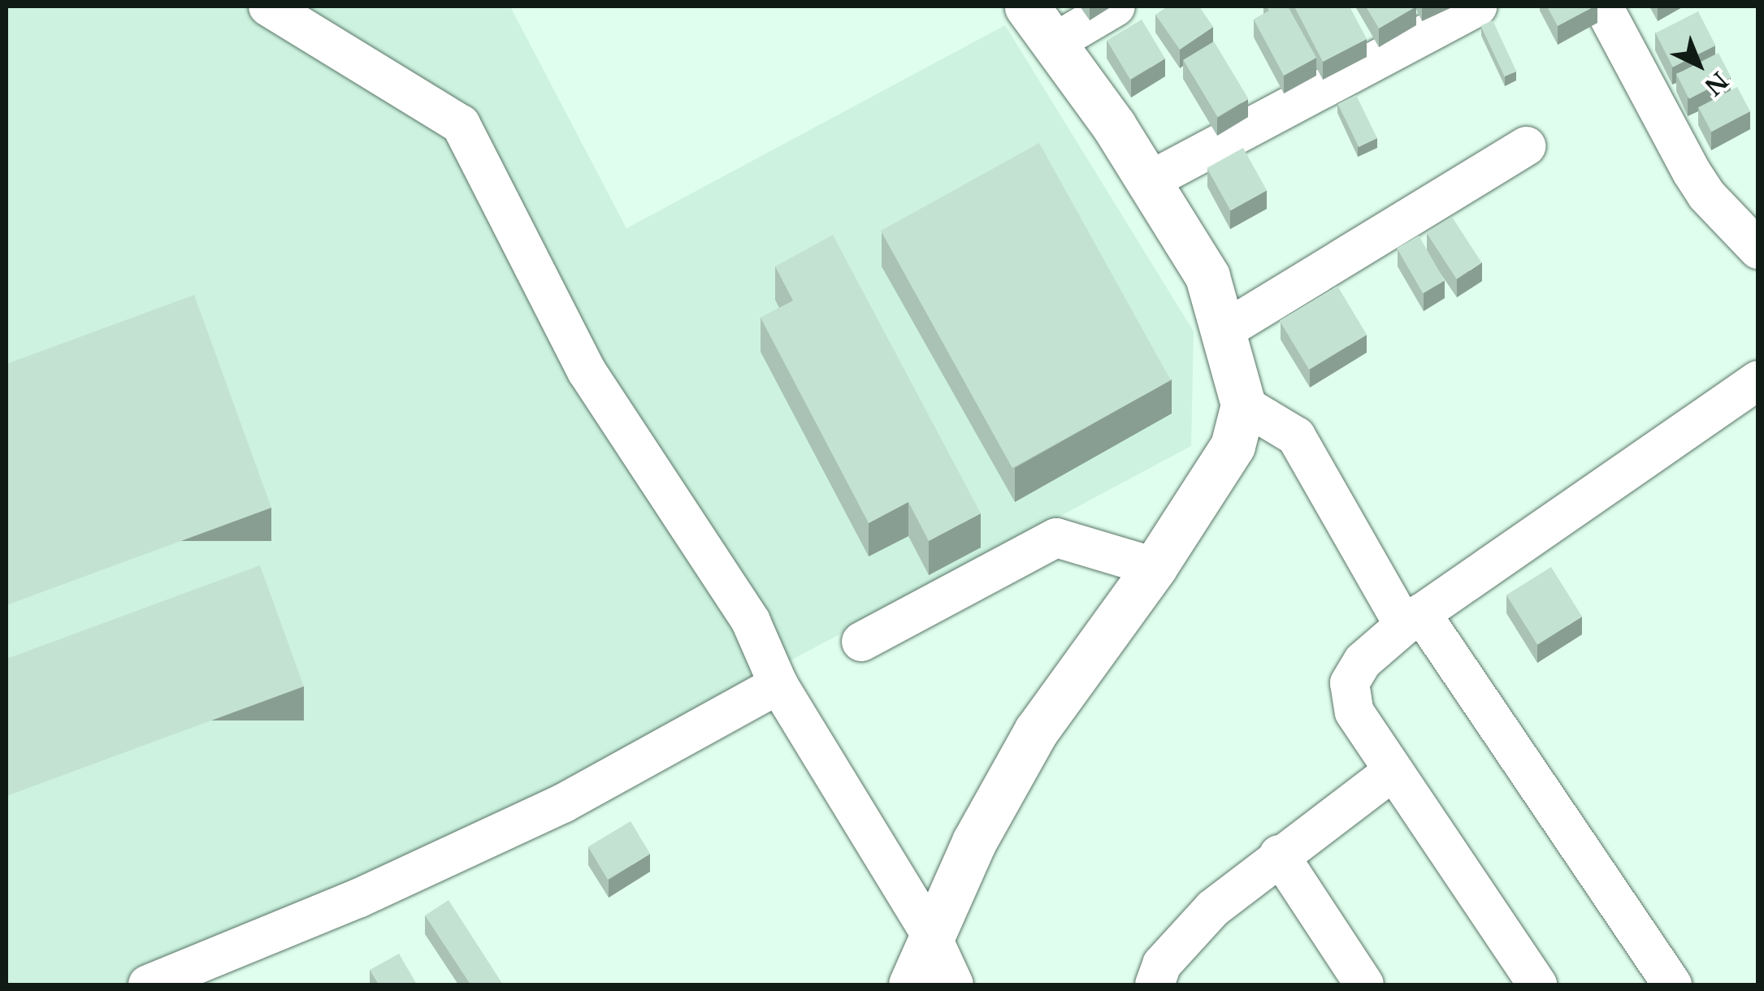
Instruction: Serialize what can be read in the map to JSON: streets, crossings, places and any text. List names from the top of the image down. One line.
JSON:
{"north":"bottom right"}
